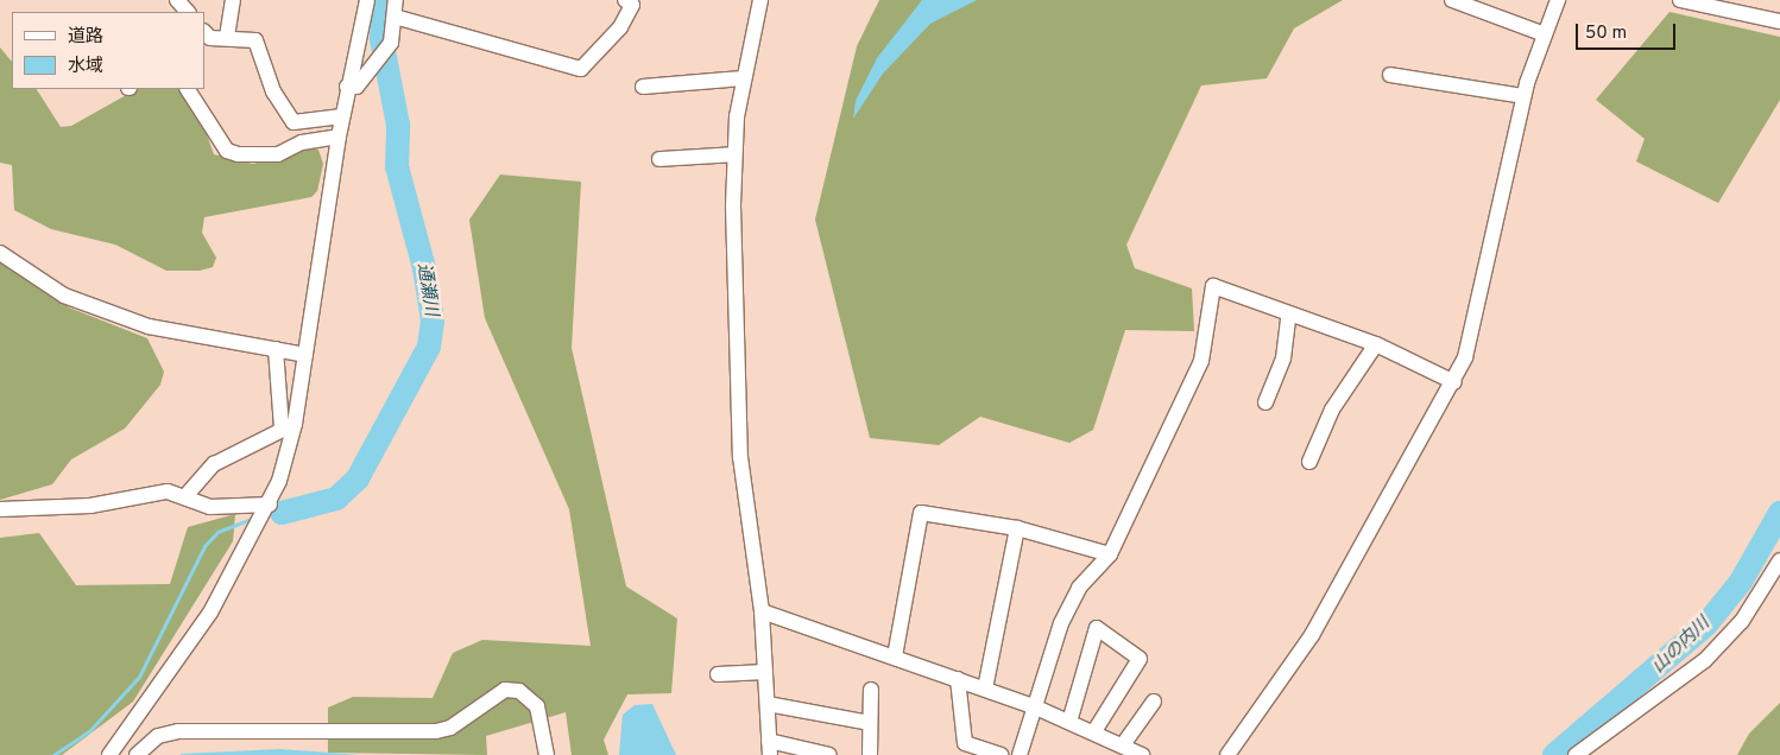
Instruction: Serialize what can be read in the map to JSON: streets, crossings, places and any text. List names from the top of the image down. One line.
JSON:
{"water":["通瀬川","山の内川"],"legend":["道路","水域"],"scale_bar":"50 m"}
